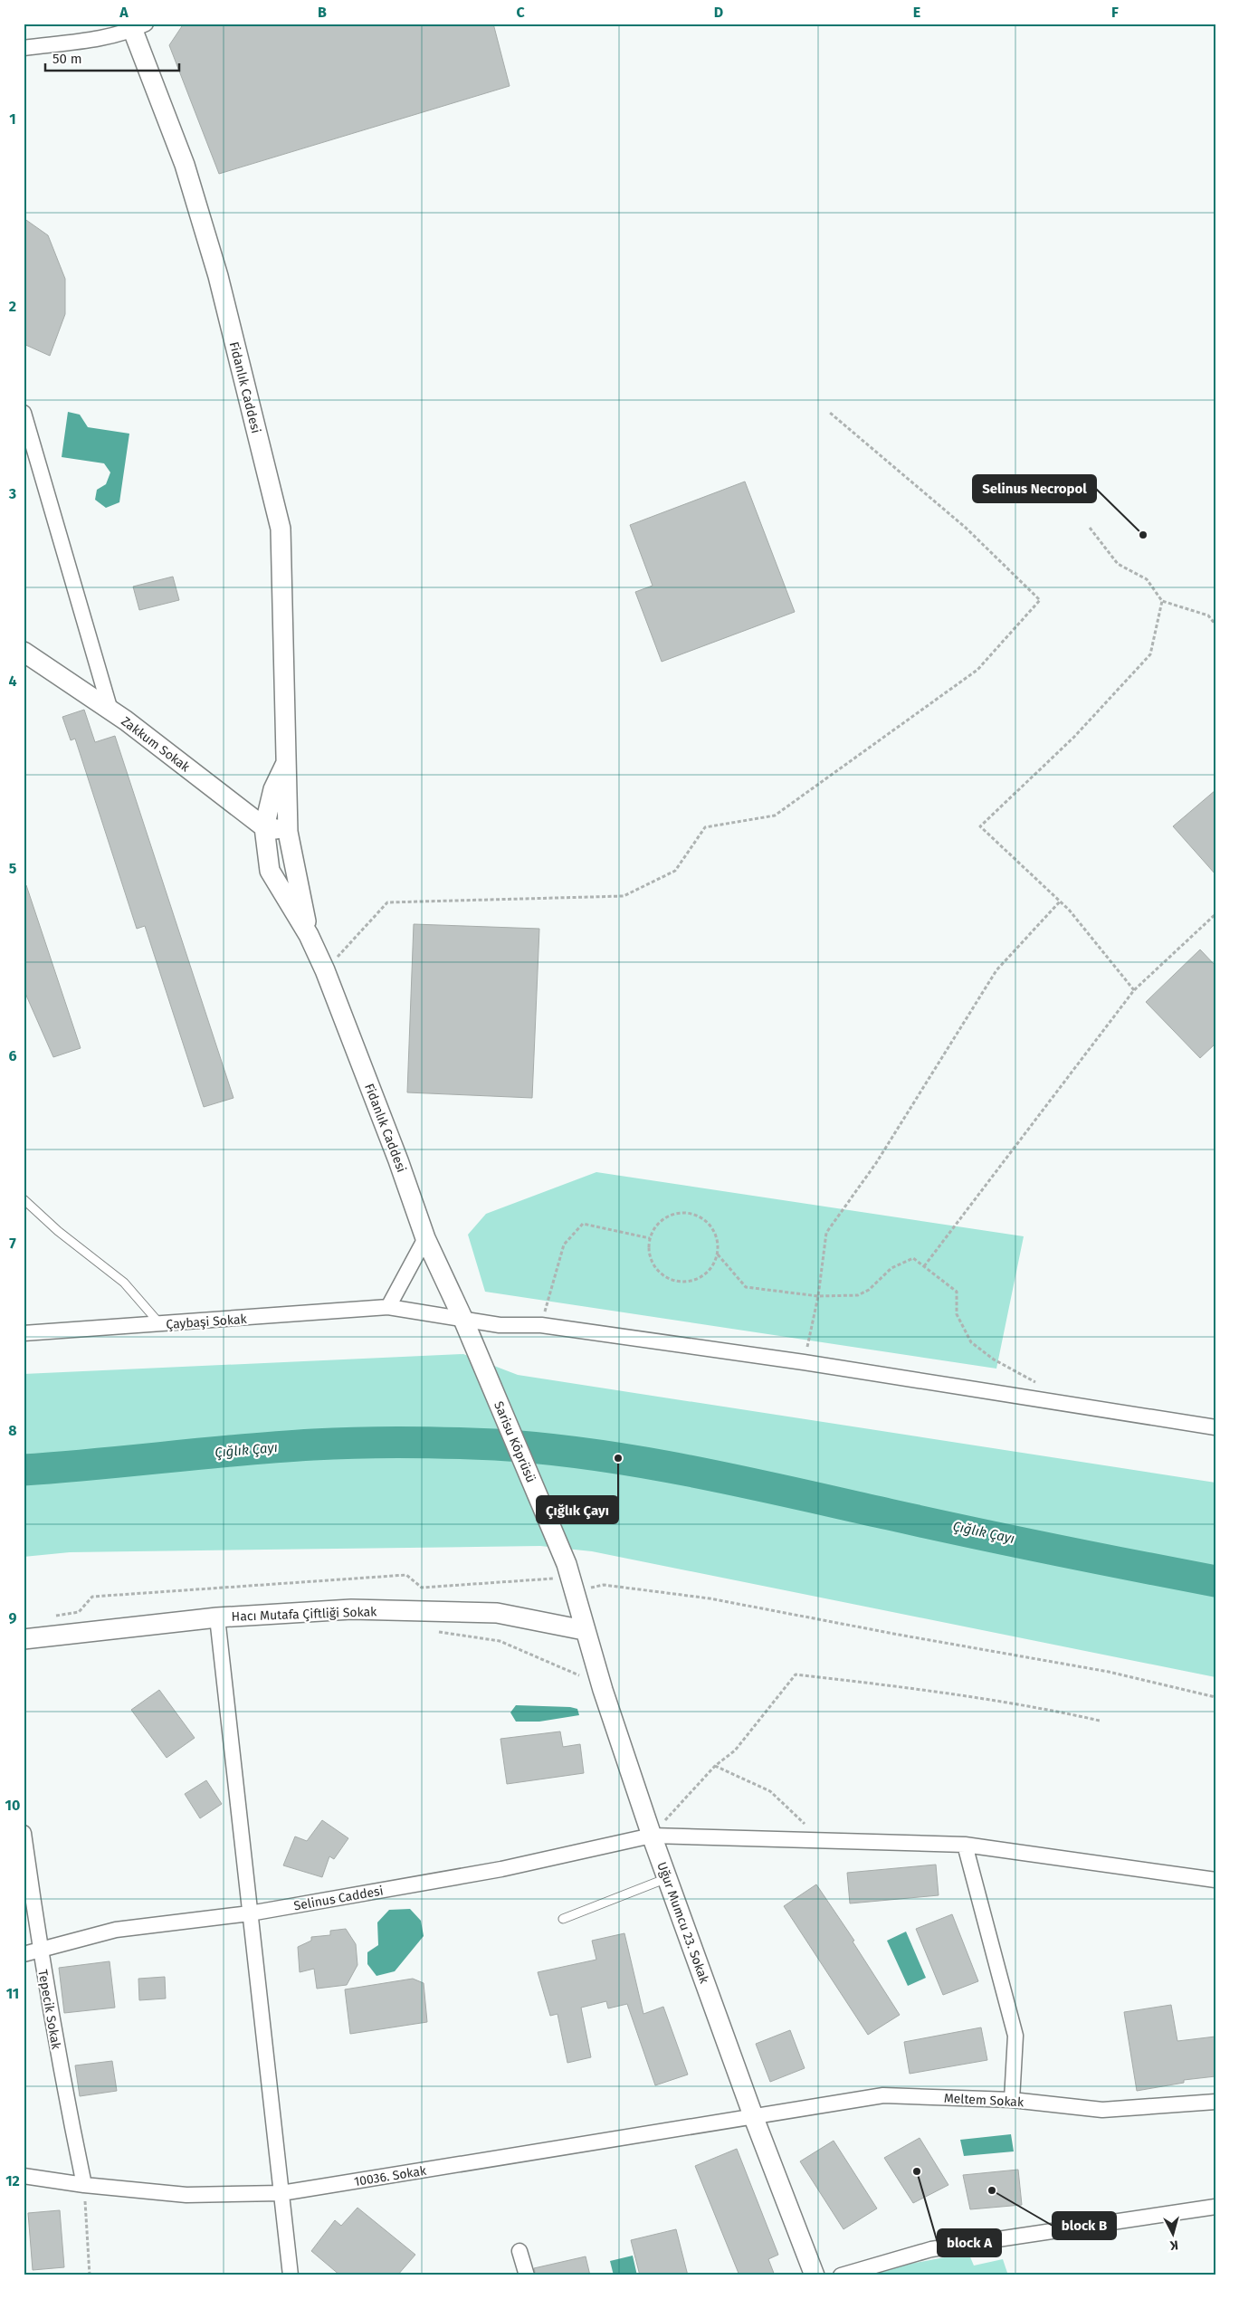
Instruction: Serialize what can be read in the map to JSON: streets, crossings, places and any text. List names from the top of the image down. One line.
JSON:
{"streets":{"street":["Fidanlık Caddesi","Zakkum Sokak","Çaybaşi Sokak","Sarisu Kōprüsü","Hacı Mutafa Çiftliği Sokak","Selinus Caddesi","Uğur Mumcu 23. Sokak","Tepecik Sokak","Meltem Sokak","10036. Sokak"]},"crossings":[["Fidanlık Caddesi","Zakkum Sokak"],["Fidanlık Caddesi","Çaybaşi Sokak"],["Fidanlık Caddesi","Sarisu Kōprüsü"],["Çaybaşi Sokak","Sarisu Kōprüsü"],["Sarisu Kōprüsü","Uğur Mumcu 23. Sokak"],["Hacı Mutafa Çiftliği Sokak","Uğur Mumcu 23. Sokak"],["Selinus Caddesi","Uğur Mumcu 23. Sokak"],["Selinus Caddesi","Tepecik Sokak"],["Uğur Mumcu 23. Sokak","Meltem Sokak"],["Uğur Mumcu 23. Sokak","10036. Sokak"],["Tepecik Sokak","10036. Sokak"],["Meltem Sokak","10036. Sokak"]],"water":["Çığlık Çayı"],"places":["Selinus Necropol","Çığlık Çayı","block A","block B"],"scale_bar":"50 m","north":"bottom","grid":{"columns":["A","B","C","D","E","F"],"rows":["1","2","3","4","5","6","7","8","9","10","11","12"]}}
